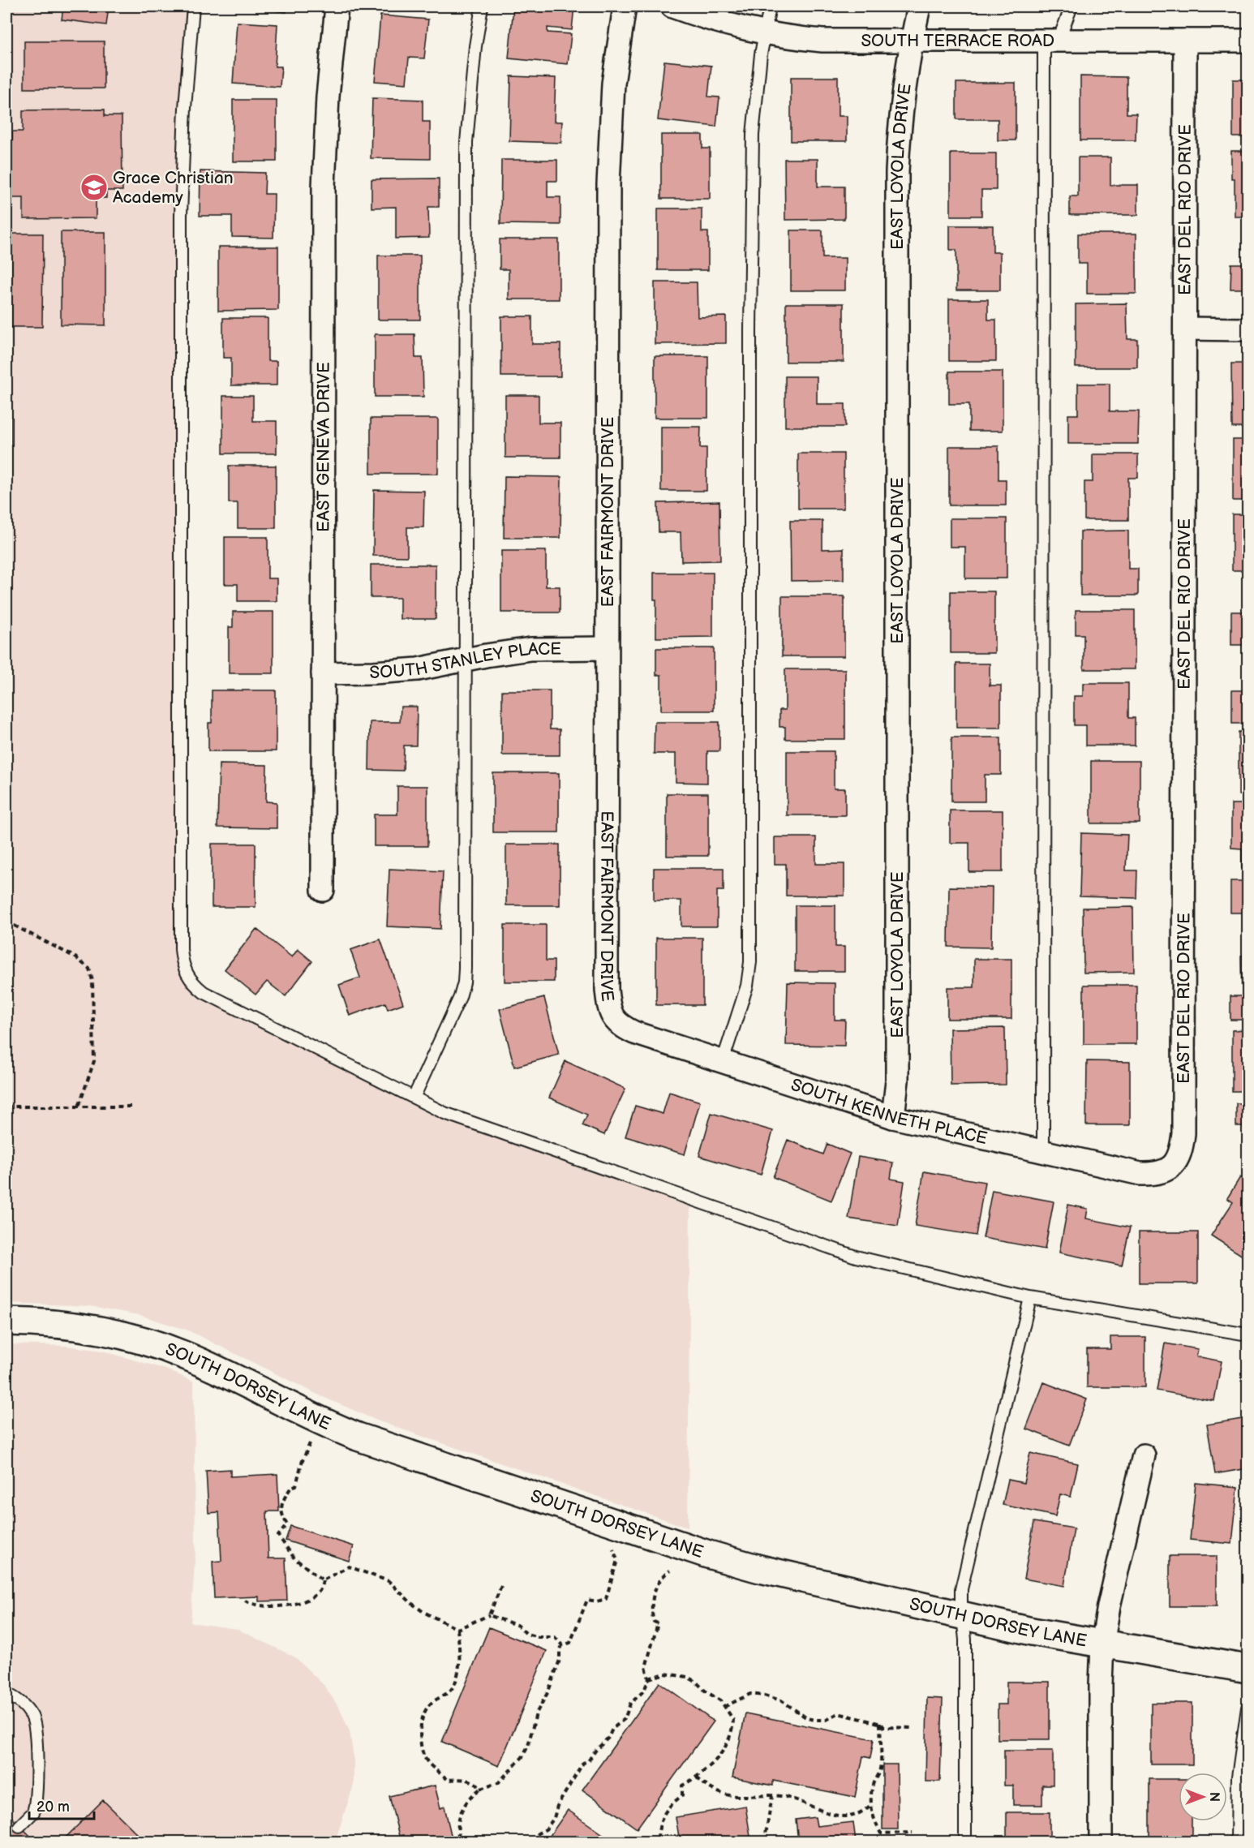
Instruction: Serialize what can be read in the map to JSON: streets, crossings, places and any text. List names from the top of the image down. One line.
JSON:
{"streets":{"street":["SOUTH TERRACE ROAD","EAST LOYOLA DRIVE","EAST DEL RIO DRIVE","EAST GENEVA DRIVE","EAST FAIRMONT DRIVE","SOUTH STANLEY PLACE","SOUTH KENNETH PLACE","SOUTH DORSEY LANE"]},"crossings":[["SOUTH TERRACE ROAD","EAST LOYOLA DRIVE"],["SOUTH TERRACE ROAD","EAST DEL RIO DRIVE"],["EAST LOYOLA DRIVE","SOUTH KENNETH PLACE"],["EAST DEL RIO DRIVE","SOUTH KENNETH PLACE"],["EAST GENEVA DRIVE","SOUTH STANLEY PLACE"],["EAST FAIRMONT DRIVE","SOUTH STANLEY PLACE"],["EAST FAIRMONT DRIVE","SOUTH KENNETH PLACE"]],"places":{"school or university":["Grace Christian Academy"]},"scale_bar":"20 m","north":"right"}
